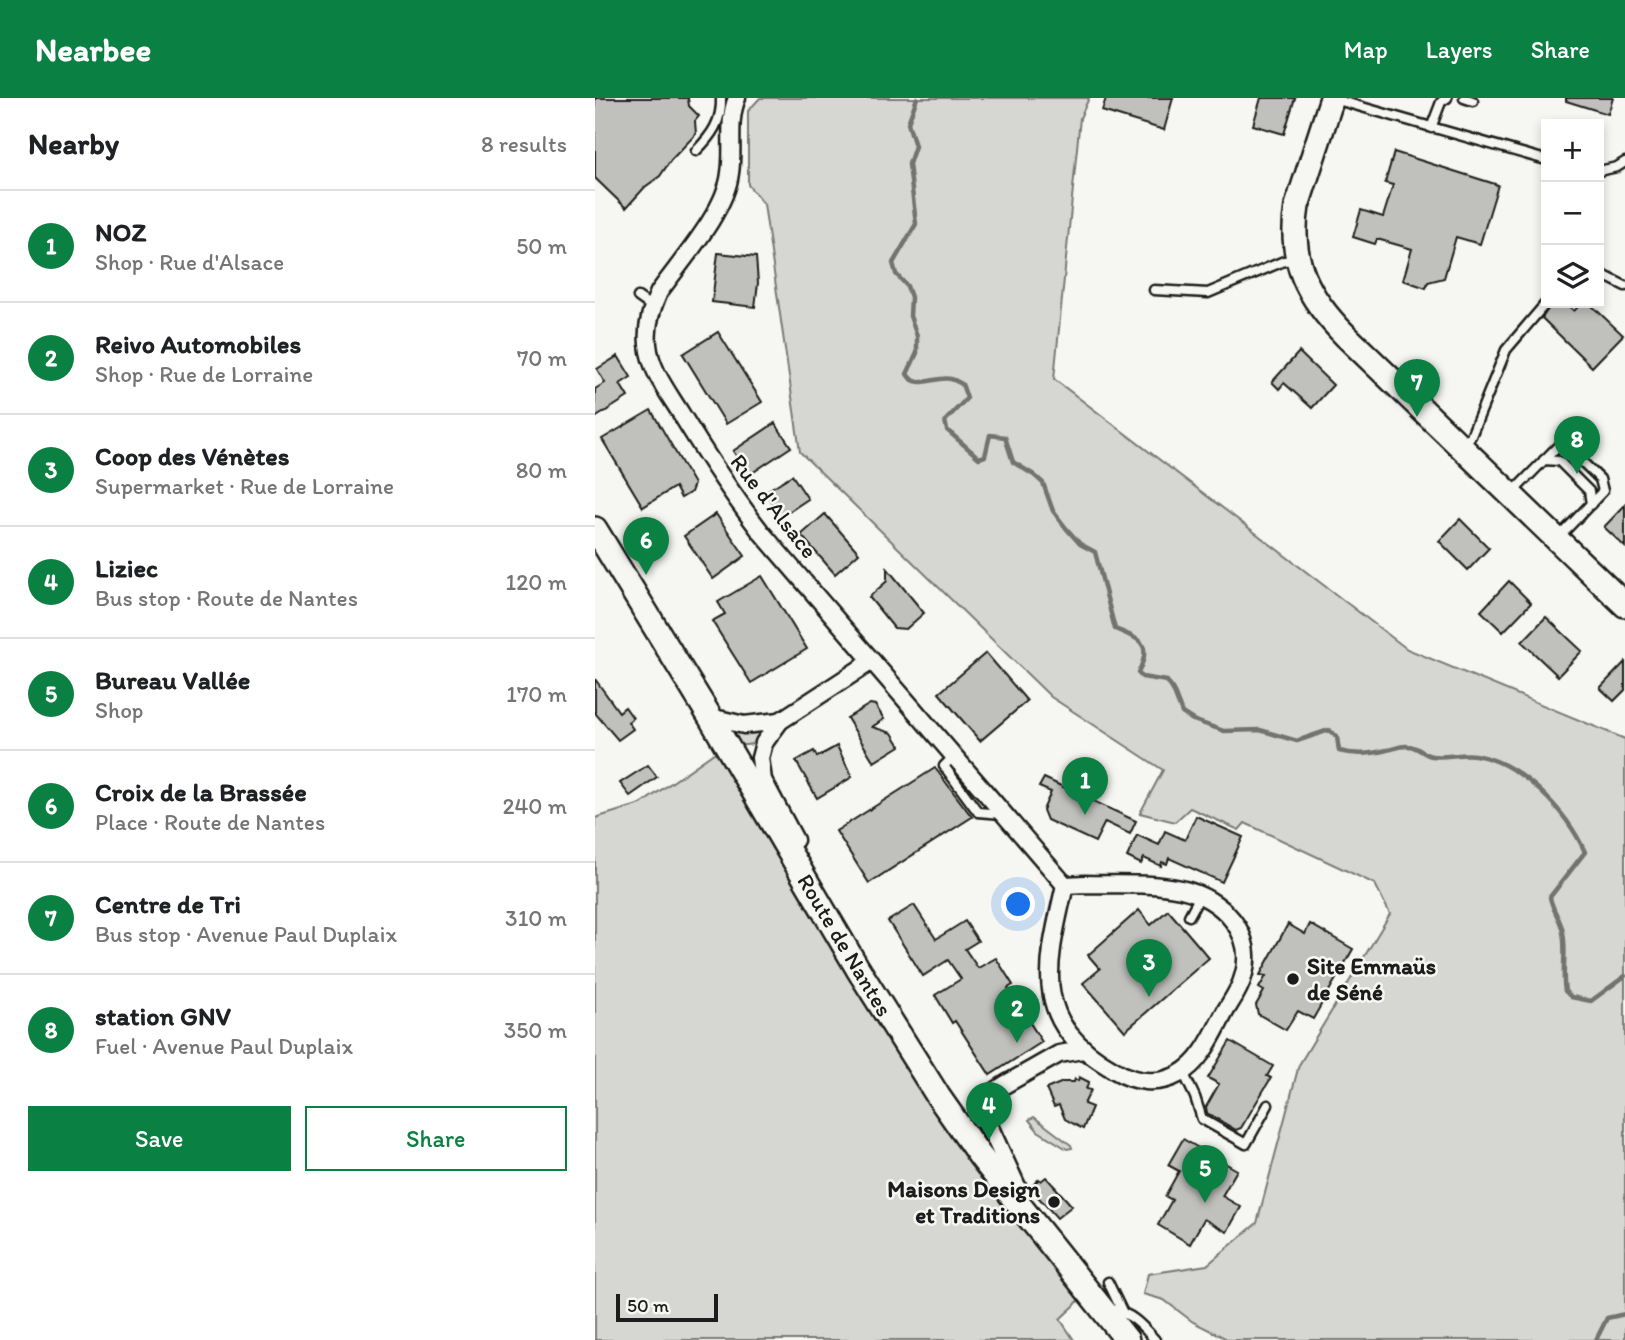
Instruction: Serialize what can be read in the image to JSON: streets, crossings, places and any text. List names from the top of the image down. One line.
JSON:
{"streets":{"main road":["Route de Nantes"],"street":["Rue d'Alsace"]},"places":["Site Emmaüs de Séné","Maisons Design et Traditions"],"scale_bar":"50 m","page":{"header":"Nearbee","nav":["Map","Layers","Share"],"heading":["Nearby","8 results"],"map_buttons":["+","−"],"list":[{"mark":"1","name":"NOZ","note":"Shop · Rue d'Alsace","value":"50 m"},{"mark":"2","name":"Reivo Automobiles","note":"Shop · Rue de Lorraine","value":"70 m"},{"mark":"3","name":"Coop des Vénètes","note":"Supermarket · Rue de Lorraine","value":"80 m"},{"mark":"4","name":"Liziec","note":"Bus stop · Route de Nantes","value":"120 m"},{"mark":"5","name":"Bureau Vallée","note":"Shop","value":"170 m"},{"mark":"6","name":"Croix de la Brassée","note":"Place · Route de Nantes","value":"240 m"},{"mark":"7","name":"Centre de Tri","note":"Bus stop · Avenue Paul Duplaix","value":"310 m"},{"mark":"8","name":"station GNV","note":"Fuel · Avenue Paul Duplaix","value":"350 m"}],"pins":["7","8","6","1","3","2","4","5"],"buttons":["Save","Share"],"scale":"50 m"}}
